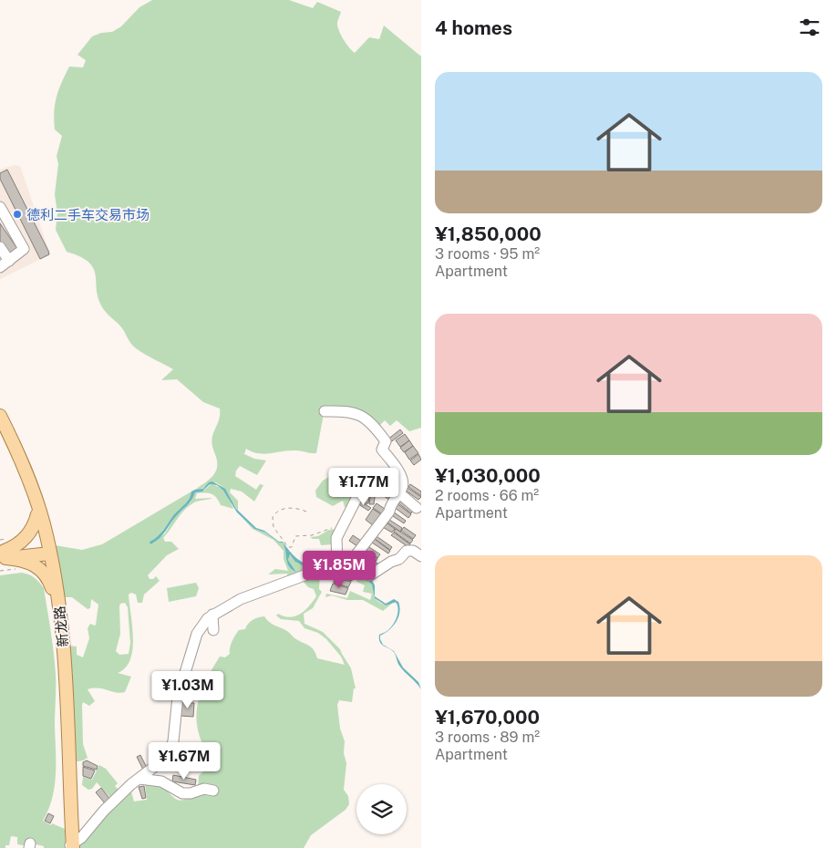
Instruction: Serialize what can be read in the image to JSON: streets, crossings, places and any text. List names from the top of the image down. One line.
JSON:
{"streets":{"main road":["新龙路"]},"places":["德利二手车交易市场"],"page":{"heading":"4 homes","list":[{"name":"¥1,850,000","note":"3 rooms · 95 m² · Apartment"},{"name":"¥1,030,000","note":"2 rooms · 66 m² · Apartment"},{"name":"¥1,670,000","note":"3 rooms · 89 m² · Apartment"}],"price":["¥1.77M","¥1.85M","¥1.03M","¥1.67M"]}}
